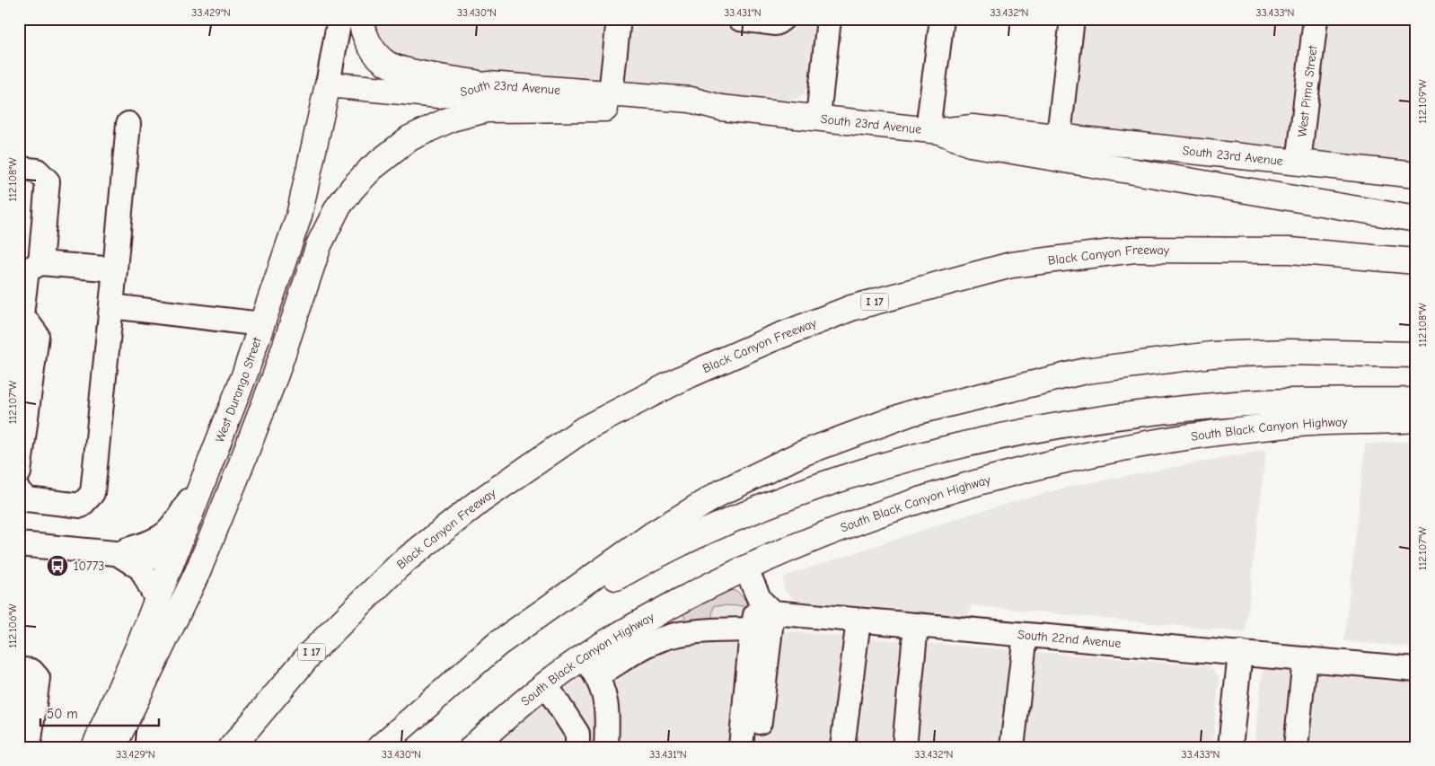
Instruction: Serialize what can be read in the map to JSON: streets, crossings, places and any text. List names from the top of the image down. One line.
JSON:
{"streets":{"main road":["South 23rd Avenue","Black Canyon Freeway","I 17","West Durango Street","South Black Canyon Highway"],"street":["West Pima Street","South 22nd Avenue"]},"crossings":[["West Pima Street","South 23rd Avenue"],["South 23rd Avenue","West Durango Street"]],"places":{"bus stop":["10773"]},"scale_bar":"50 m","coordinates":["33.429°N","33.430°N","33.431°N","33.432°N","33.433°N","112.109°W","112.108°W","112.107°W","112.106°W"]}
